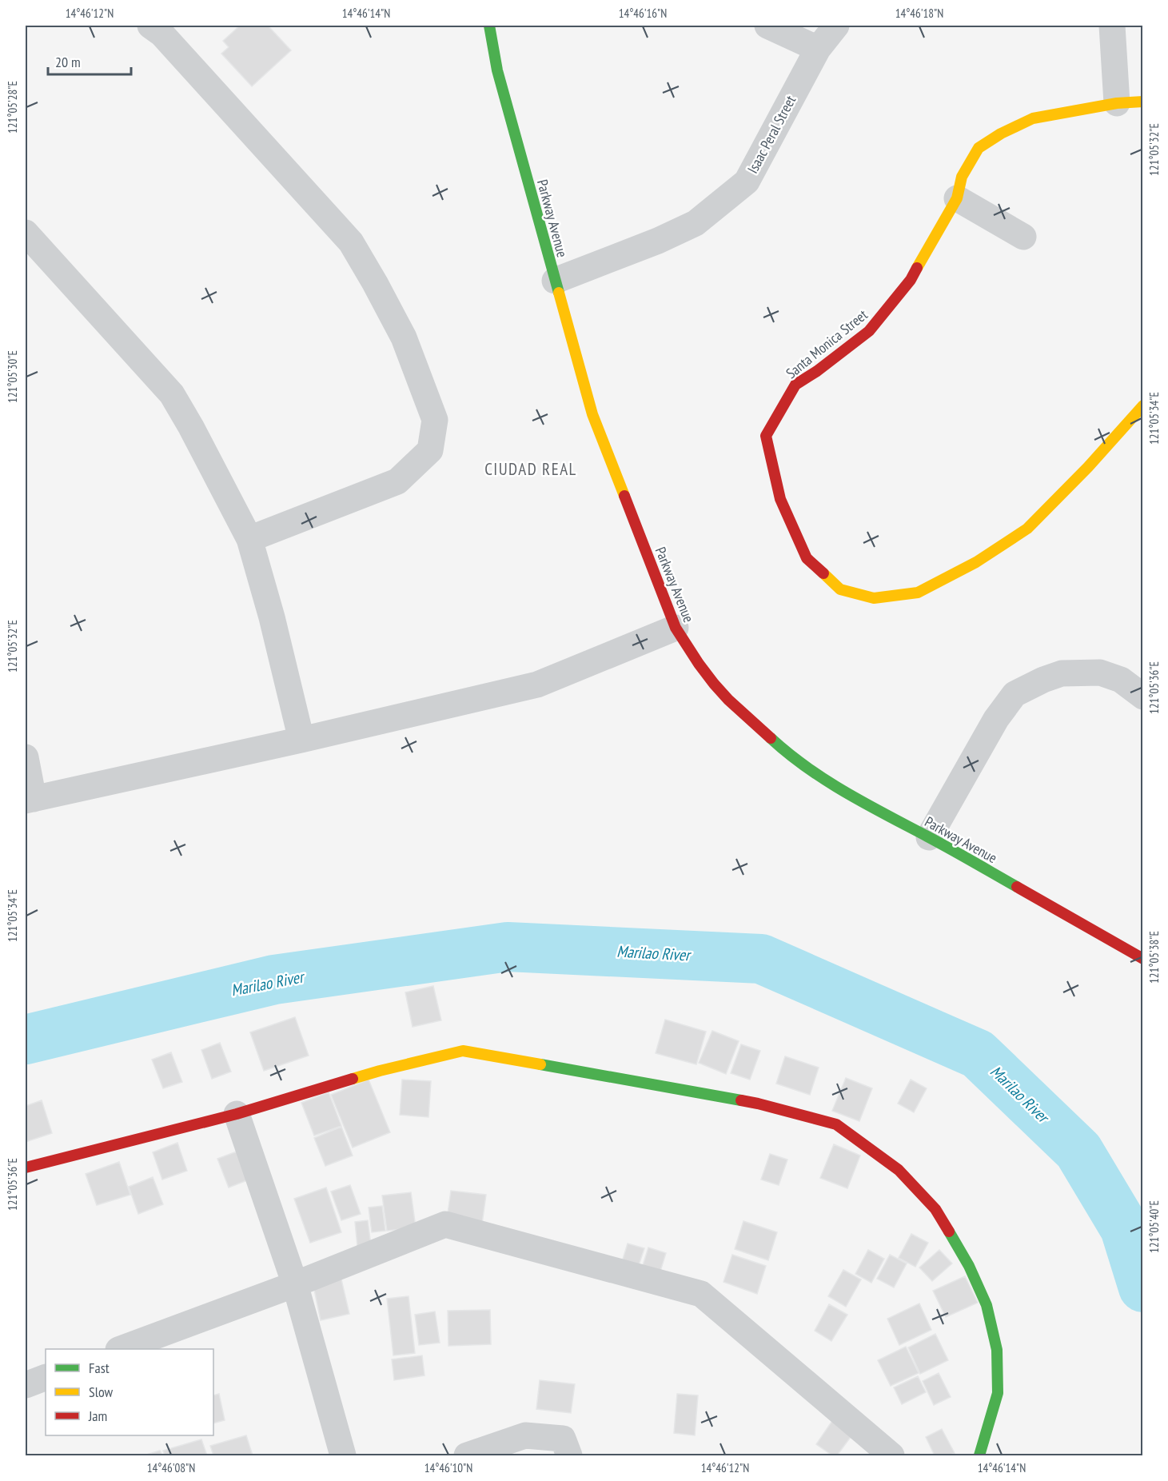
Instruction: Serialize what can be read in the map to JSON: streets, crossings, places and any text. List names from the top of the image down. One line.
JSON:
{"streets":{"street":["Isaac Peral Street","Parkway Avenue","Santa Monica Street"]},"crossings":[["Isaac Peral Street","Parkway Avenue"]],"districts":["CIUDAD REAL"],"water":["Marilao River"],"legend":["Fast","Slow","Jam"],"scale_bar":"20 m","coordinates":["14°46'12\"N","14°46'14\"N","14°46'16\"N","14°46'18\"N","121°05'28\"E","121°05'32\"E","121°05'30\"E","121°05'34\"E","121°05'36\"E","121°05'38\"E","121°05'40\"E","14°46'08\"N","14°46'10\"N"]}
